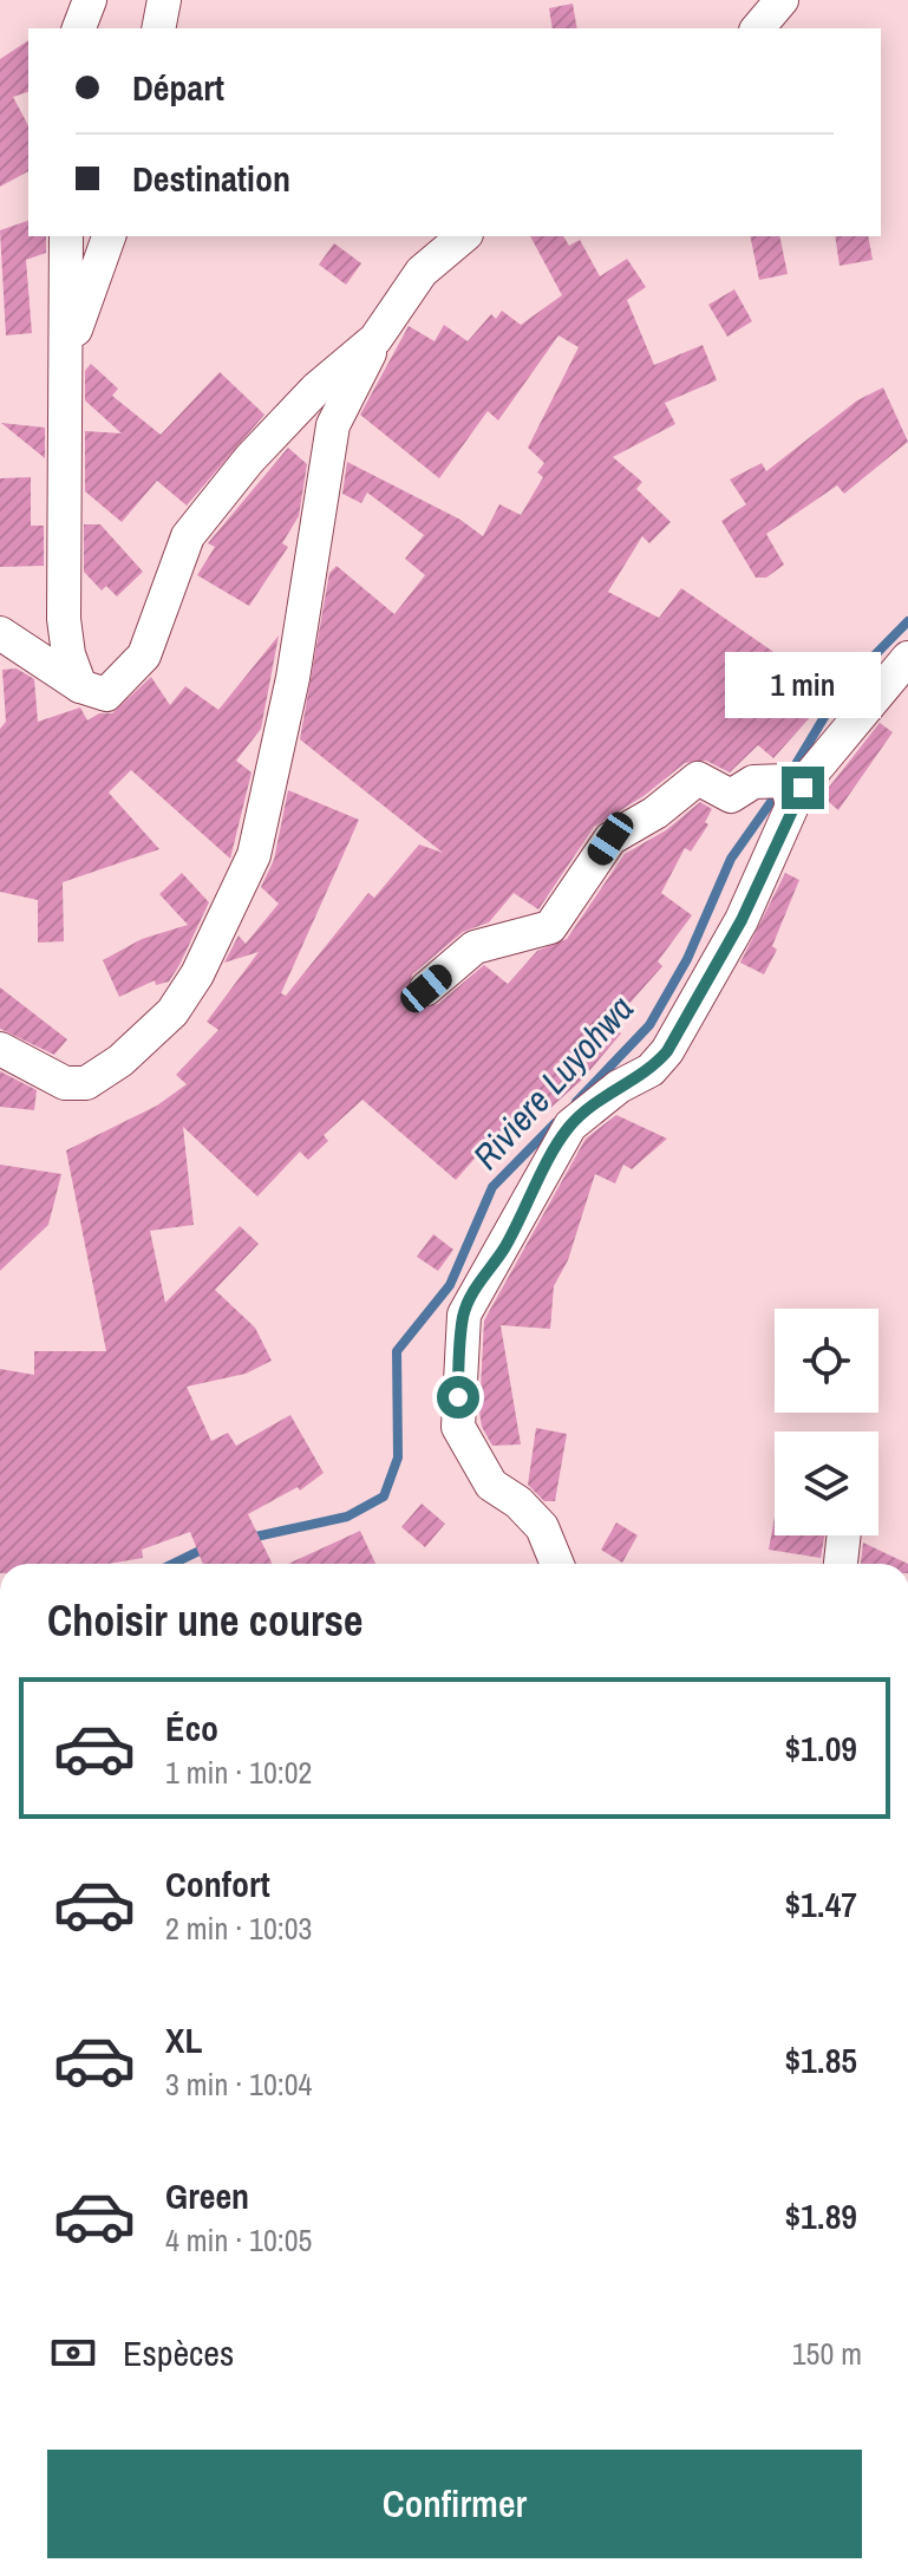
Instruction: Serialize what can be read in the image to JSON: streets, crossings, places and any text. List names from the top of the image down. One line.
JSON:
{"water":["Riviere Luyohwa"],"page":{"banner":["Départ","Destination"],"bubble":"1 min","heading":"Choisir une course","list":[{"name":"Éco","note":"1 min · 10:02","value":"$1.09"},{"name":"Confort","note":"2 min · 10:03","value":"$1.47"},{"name":"XL","note":"3 min · 10:04","value":"$1.85"},{"name":"Green","note":"4 min · 10:05","value":"$1.89"}],"pay":["Espèces","150 m"],"buttons":"Confirmer"}}
